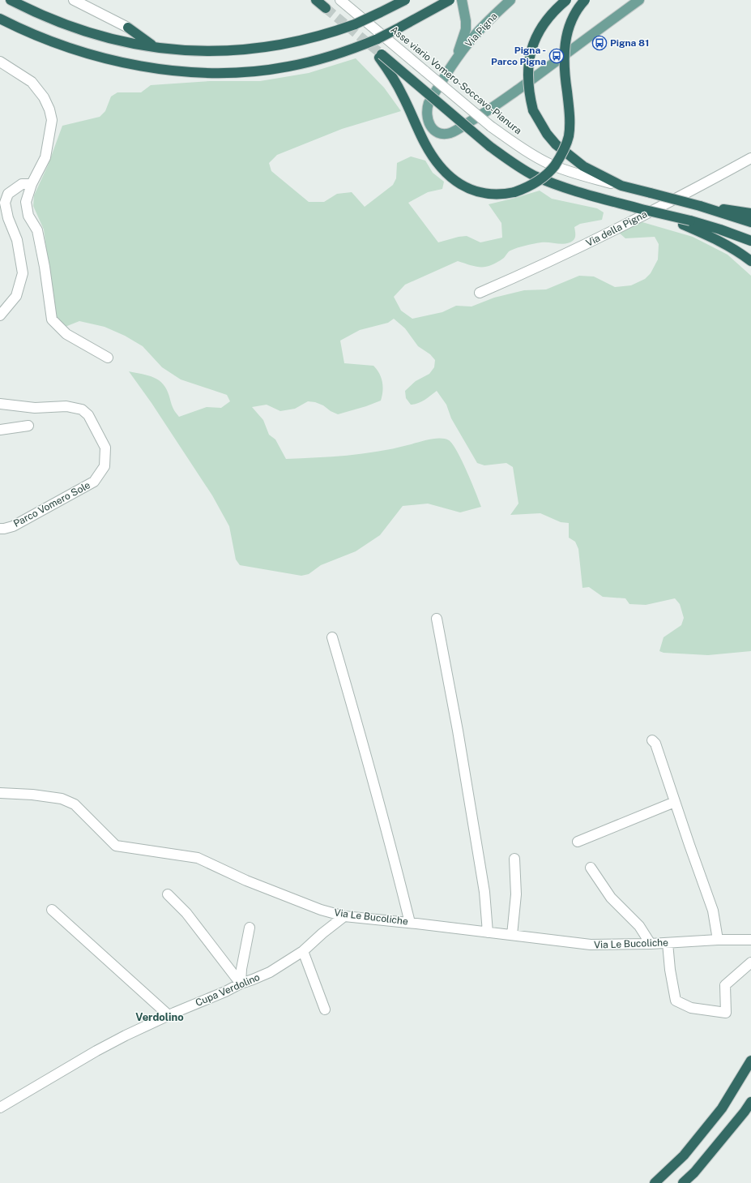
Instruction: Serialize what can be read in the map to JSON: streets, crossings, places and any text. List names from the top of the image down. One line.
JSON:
{"streets":{"highway":["Asse viario Vomero-Soccavo-Pianura"],"main road":["Via Pigna"],"street":["Via della Pigna","Parco Vomero Sole","Via Le Bucoliche","Cupa Verdolino"]},"crossings":[["Via Le Bucoliche","Cupa Verdolino"]],"districts":["Verdolino"],"places":{"bus stop":["Pigna 81","Pigna - Parco Pigna"]}}
